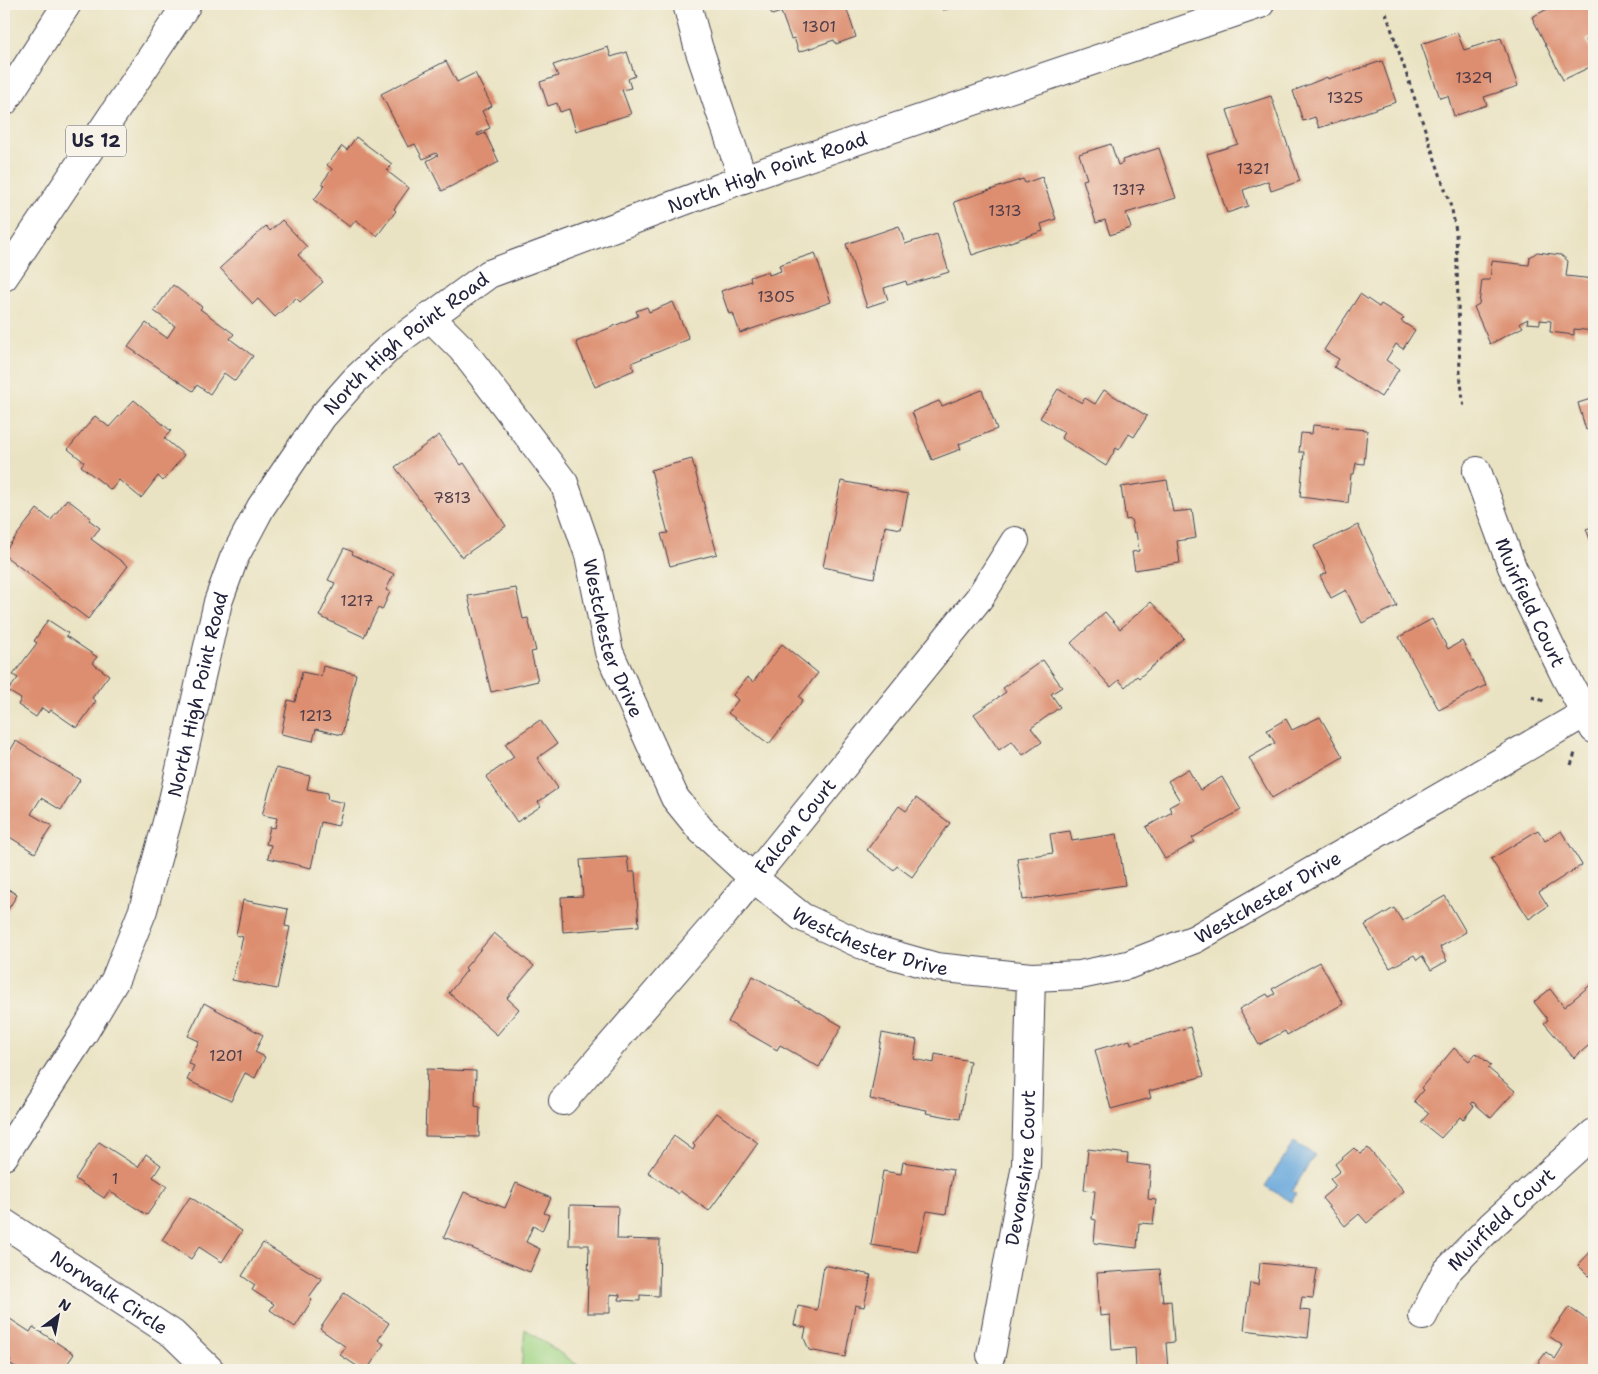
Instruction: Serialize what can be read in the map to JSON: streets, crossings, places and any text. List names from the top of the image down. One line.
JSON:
{"streets":{"main road":["US 12","North High Point Road","Muirfield Court","Westchester Drive","Falcon Court","Devonshire Court","Norwalk Circle"]},"crossings":[["North High Point Road","Westchester Drive"],["Muirfield Court","Westchester Drive"],["Westchester Drive","Falcon Court"],["Westchester Drive","Devonshire Court"]],"house_numbers":["1301","1329","1325","1321","1317","1313","1305","7813","1217","1213","1201","1"],"north":"top right"}
